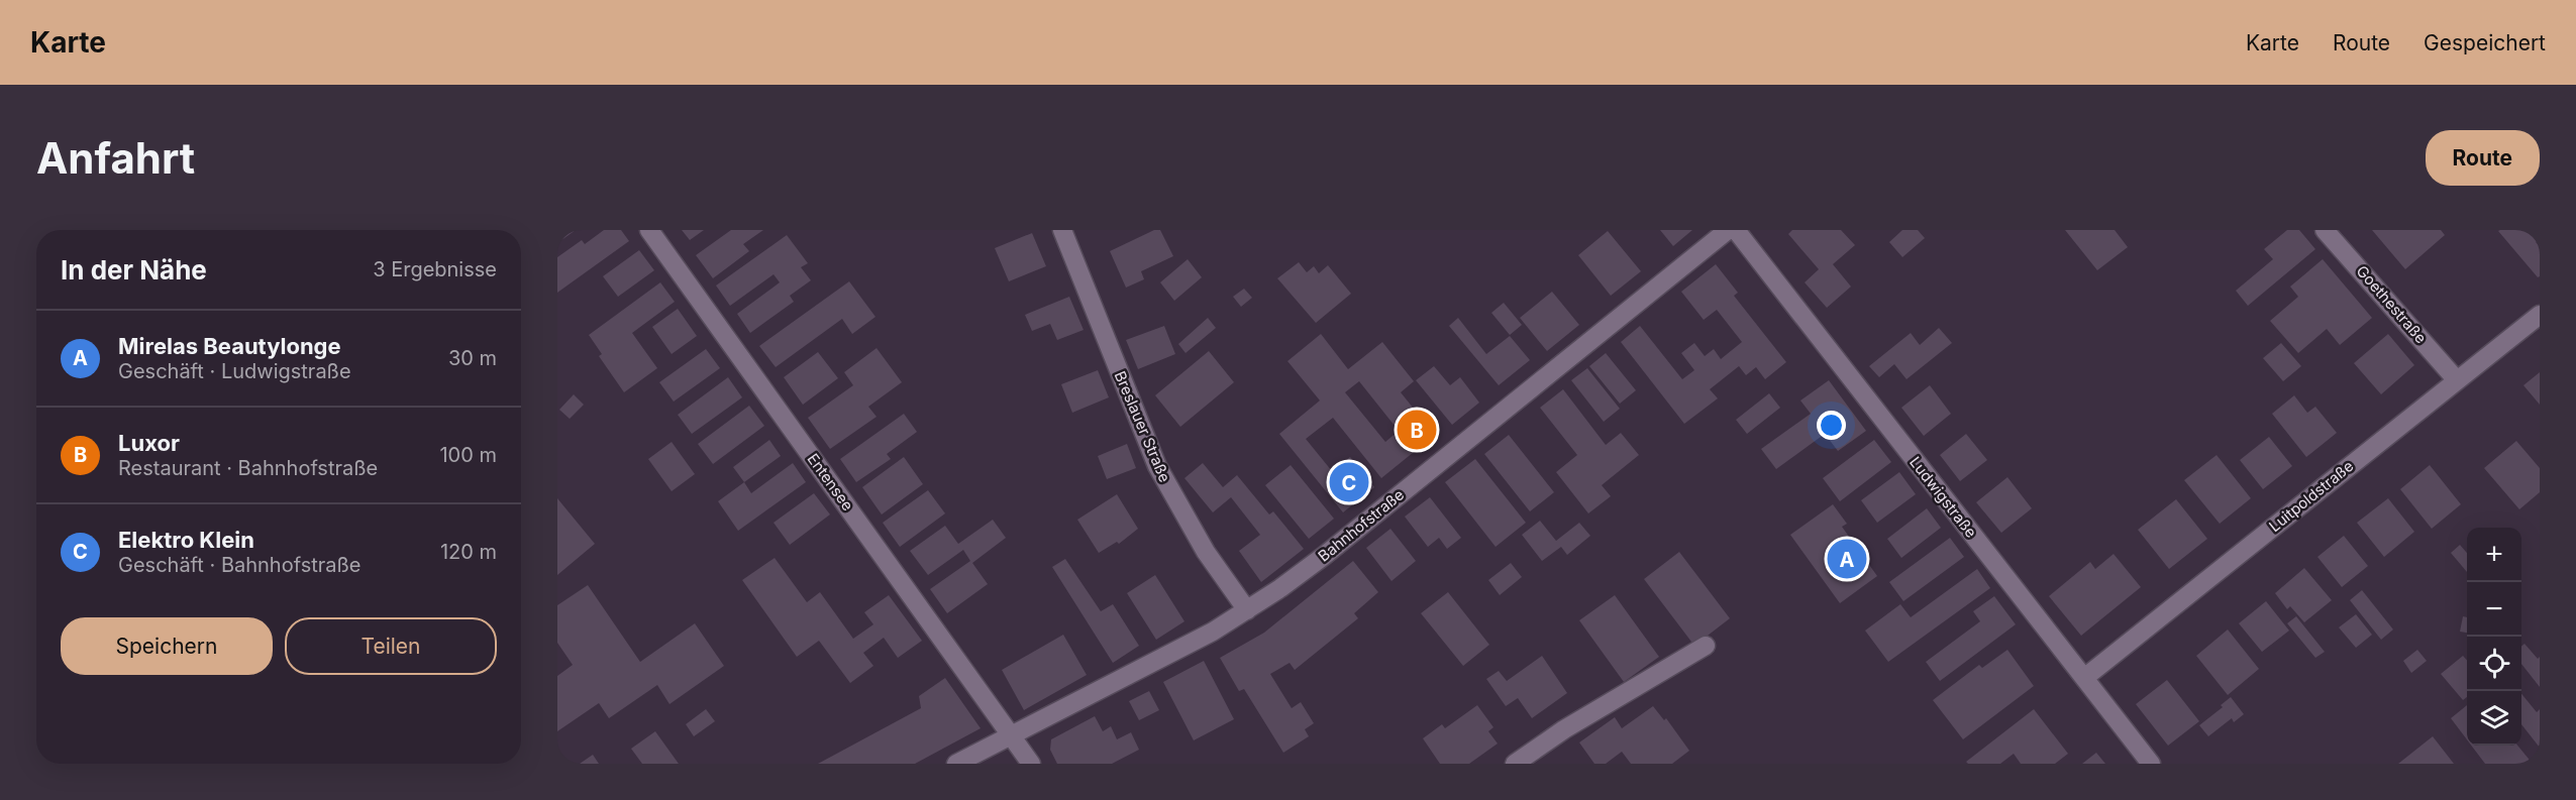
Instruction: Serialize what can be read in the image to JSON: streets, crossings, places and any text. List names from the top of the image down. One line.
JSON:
{"streets":{"street":["Goethestraße","Breslauer Straße","Entensee","Luitpoldstraße","Ludwigstraße","Bahnhofstraße"]},"crossings":[["Goethestraße","Luitpoldstraße"],["Breslauer Straße","Bahnhofstraße"],["Entensee","Bahnhofstraße"],["Luitpoldstraße","Ludwigstraße"]],"page":{"header":"Karte","nav":["Karte","Route","Gespeichert"],"buttons":["Route",["Speichern","Teilen"]],"title":"Anfahrt","heading":["In der Nähe","3 Ergebnisse"],"list":[{"mark":"A","name":"Mirelas Beautylonge","note":"Geschäft · Ludwigstraße","value":"30 m"},{"mark":"B","name":"Luxor","note":"Restaurant · Bahnhofstraße","value":"100 m"},{"mark":"C","name":"Elektro Klein","note":"Geschäft · Bahnhofstraße","value":"120 m"}],"pins":["B","C","A"],"map_buttons":["+","−"]}}
